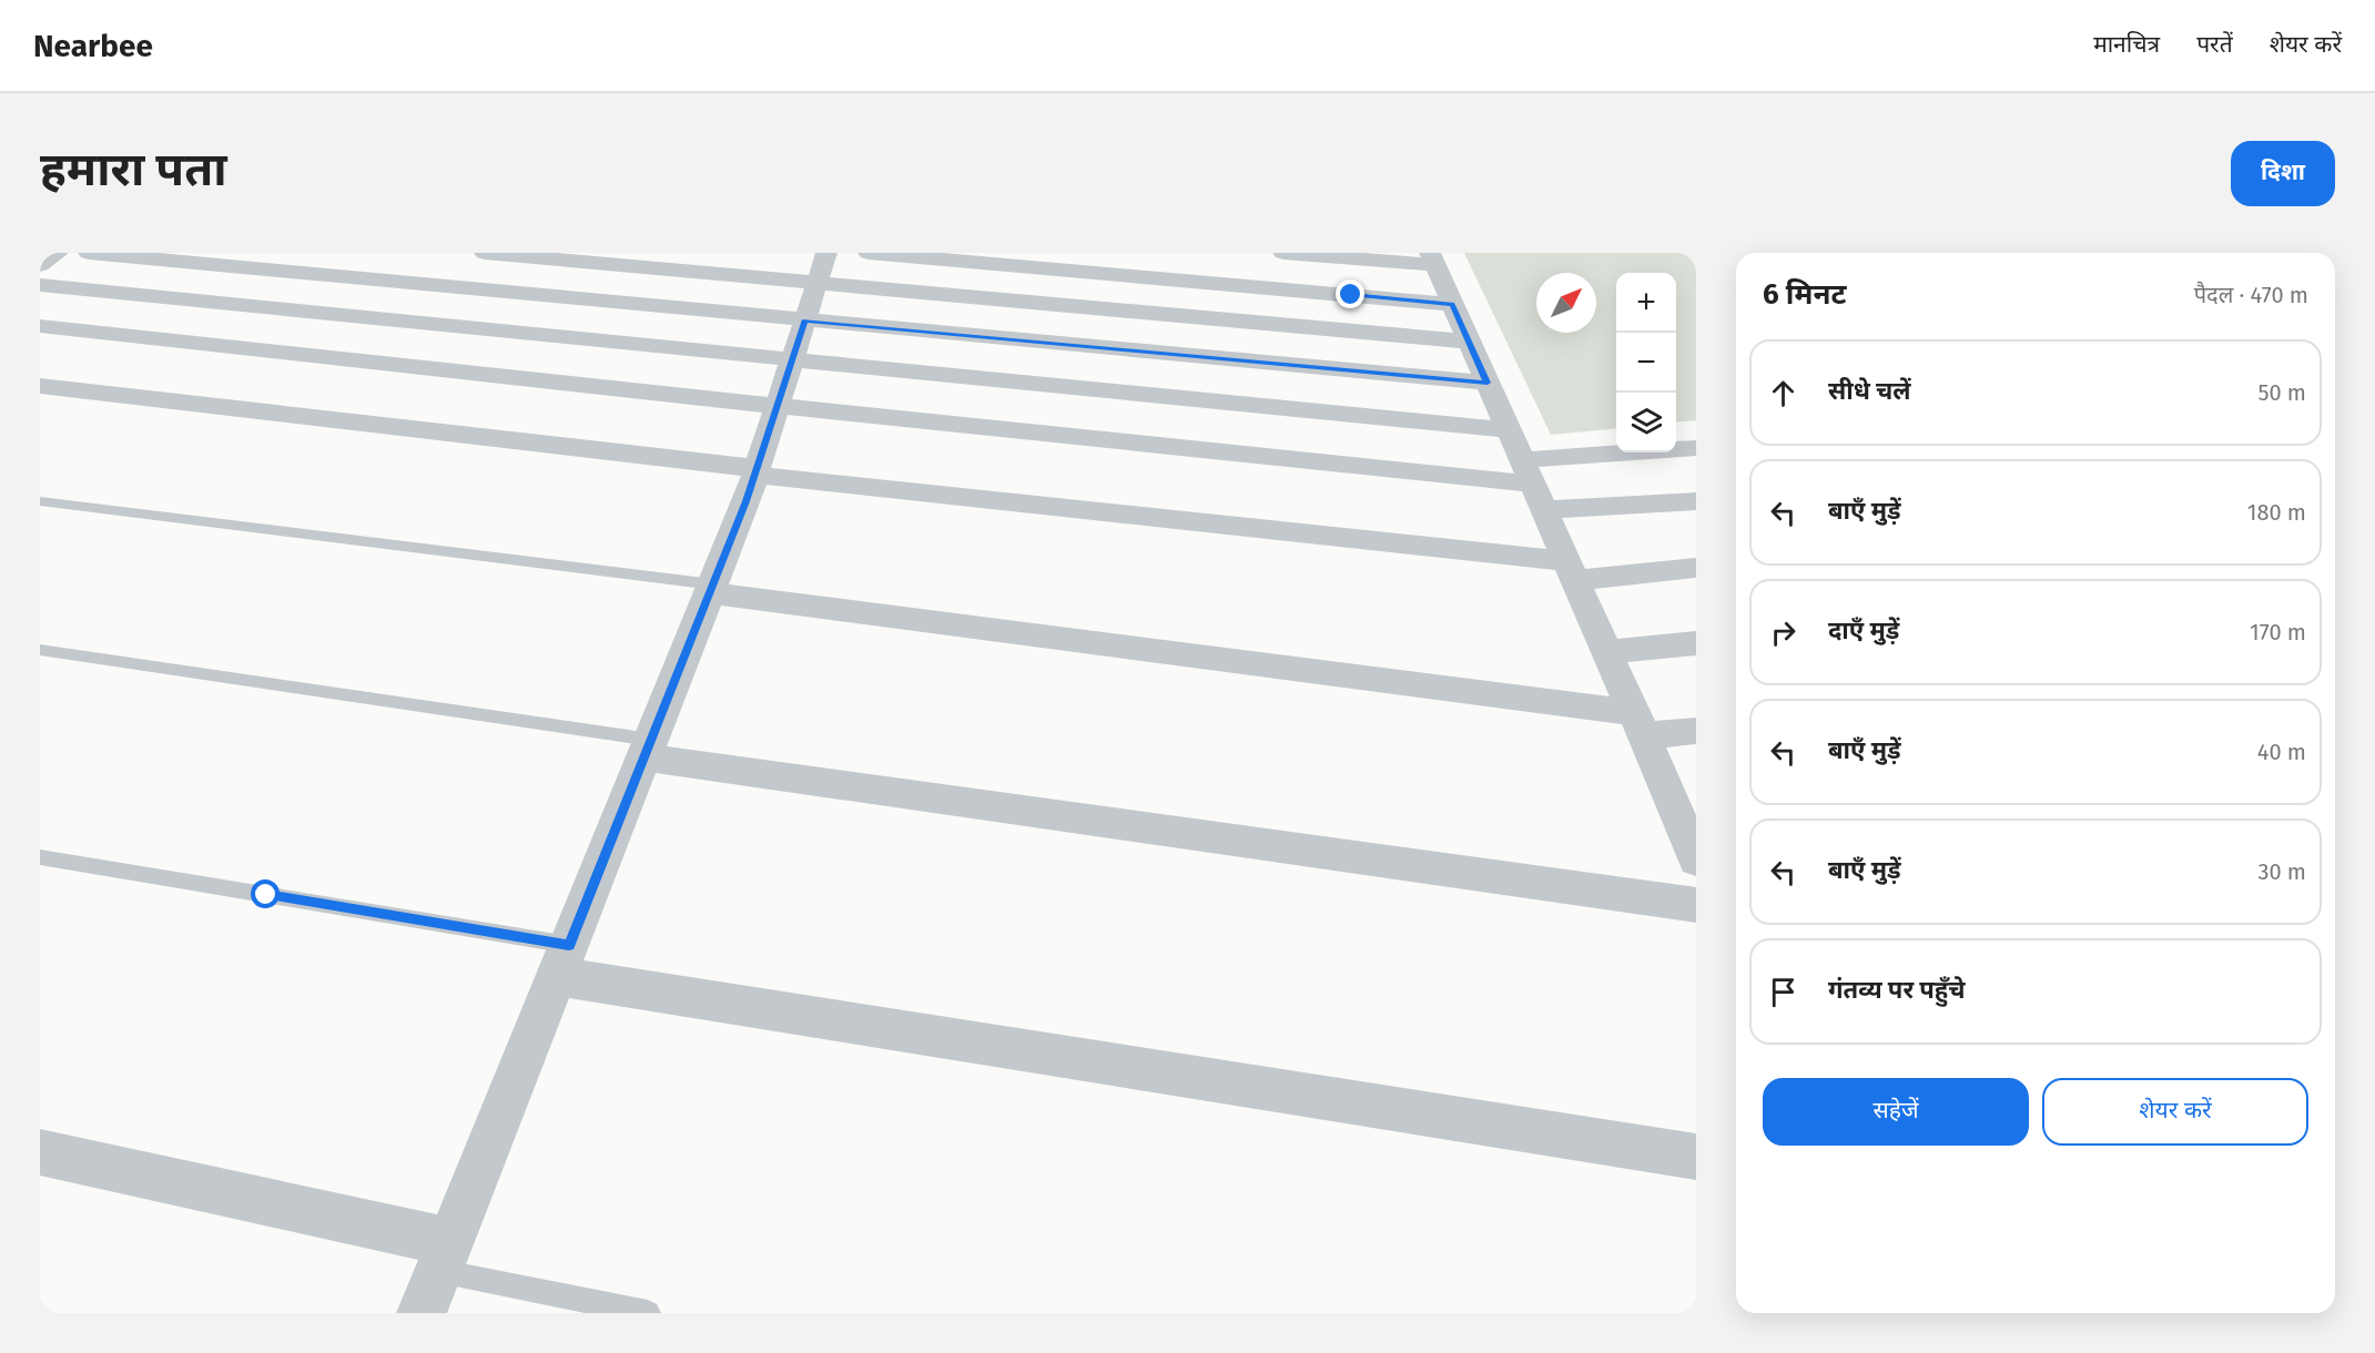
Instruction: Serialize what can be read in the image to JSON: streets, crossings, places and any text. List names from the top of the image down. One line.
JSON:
{"north":"top right","page":{"header":"Nearbee","nav":["मानचित्र","परतें","शेयर करें"],"buttons":["दिशा",["सहेजें","शेयर करें"]],"title":"हमारा पता","heading":["6 मिनट","पैदल · 470 m"],"map_buttons":["+","−"],"list":[["सीधे चलें","50 m"],["बाएँ मुड़ें","180 m"],["दाएँ मुड़ें","170 m"],["बाएँ मुड़ें","40 m"],["बाएँ मुड़ें","30 m"],"गंतव्य पर पहुँचे"]}}
